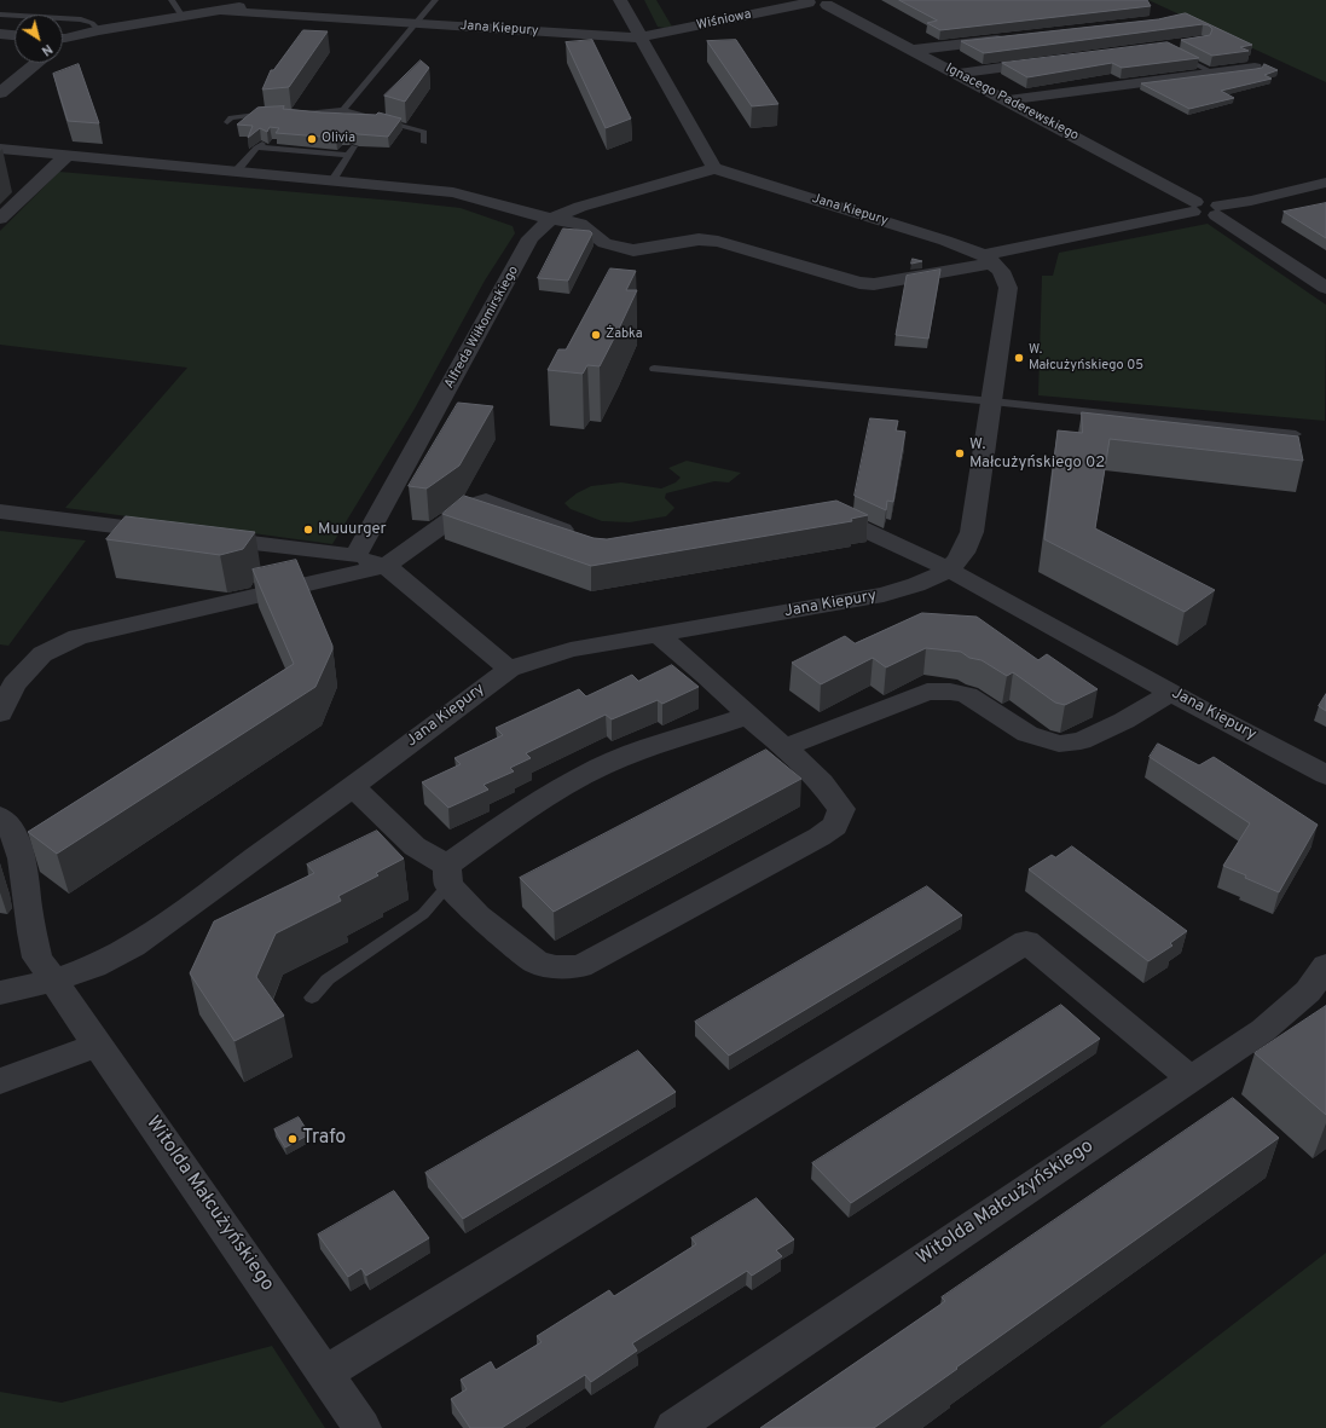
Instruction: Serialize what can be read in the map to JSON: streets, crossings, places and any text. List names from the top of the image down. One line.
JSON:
{"streets":{"street":["Wiśniowa","Jana Kiepury","Ignacego Paderewskiego","Alfreda Wiłkomirskiego","Witolda Małcużyńskiego"]},"crossings":[["Wiśniowa","Jana Kiepury"],["Wiśniowa","Ignacego Paderewskiego"],["Jana Kiepury","Witolda Małcużyńskiego"]],"places":["Olivia","Żabka","W. Małcużyńskiego 05","W. Małcużyńskiego 02","Muuurger","Trafo"],"north":"bottom right"}
